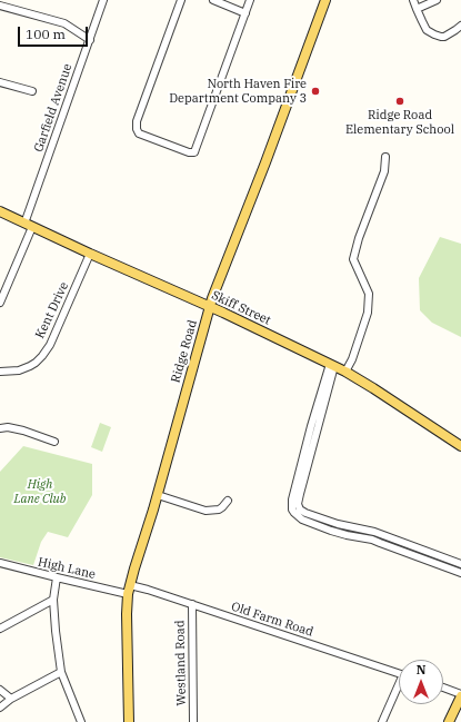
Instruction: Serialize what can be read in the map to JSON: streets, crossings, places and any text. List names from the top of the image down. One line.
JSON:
{"streets":{"main road":["Skiff Street","Ridge Road"],"street":["Garfield Avenue","Kent Drive","High Lane","Old Farm Road","Westland Road"]},"crossings":[["Garfield Avenue","Skiff Street"],["Skiff Street","Kent Drive"],["Skiff Street","Ridge Road"],["Ridge Road","High Lane"],["Ridge Road","Old Farm Road"],["High Lane","Old Farm Road"],["Old Farm Road","Westland Road"]],"parks":["High Lane Club"],"places":["North Haven Fire Department Company 3","Ridge Road Elementary School"],"scale_bar":"100 m","north":"top"}
